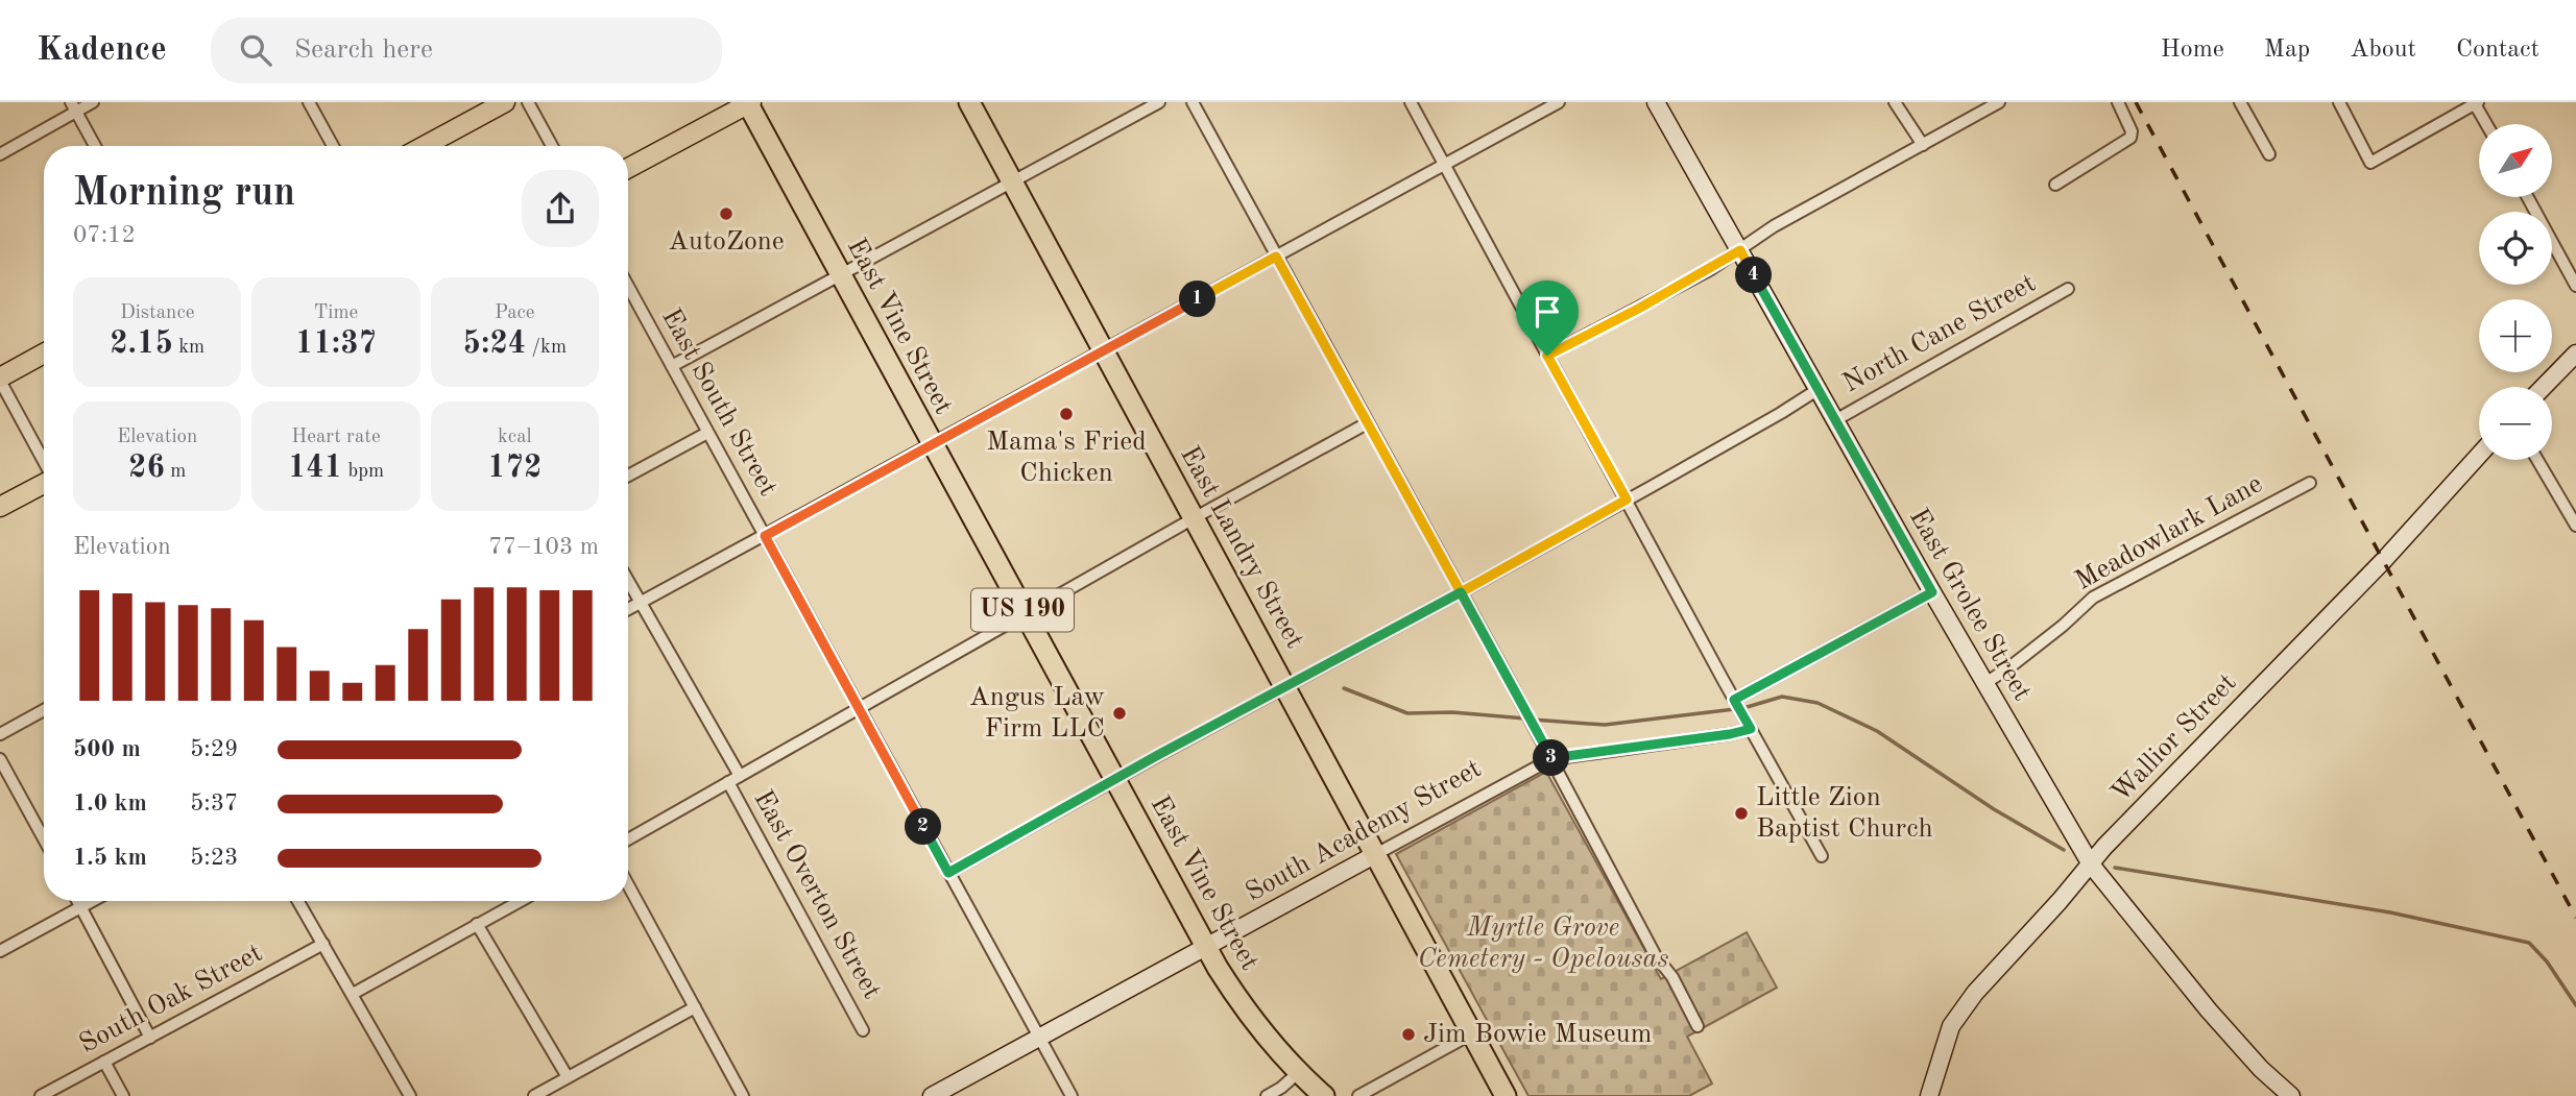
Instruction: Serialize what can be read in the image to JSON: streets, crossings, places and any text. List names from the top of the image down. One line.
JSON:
{"streets":{"highway":["East Vine Street","East Landry Street","US 190"],"street":["North Cane Street","East South Street","Meadowlark Lane","East Grolee Street","Wallior Street","South Academy Street","East Overton Street","South Oak Street"]},"crossings":[["East Vine Street","North Cane Street"],["East Vine Street","South Academy Street"],["North Cane Street","East South Street"],["North Cane Street","East Landry Street"],["North Cane Street","East Grolee Street"],["East South Street","South Academy Street"],["Meadowlark Lane","East Grolee Street"],["East Landry Street","South Academy Street"],["East Grolee Street","Wallior Street"]],"parks":["Myrtle Grove Cemetery - Opelousas"],"places":["AutoZone","Mama's Fried Chicken","Angus Law Firm LLC","Little Zion Baptist Church","Jim Bowie Museum"],"north":"top right","page":{"header":"Kadence","search":"Search here","nav":["Home","Map","About","Contact"],"map_buttons":["+","−"],"heading":["Morning run","07:12"],"pins":["4","1","3","2"],"stats":[["Distance","2.15 km"],["Time","11:37"],["Pace","5:24 /km"],["Elevation","26 m"],["Heart rate","141 bpm"],["kcal","172"]],"chart":["Elevation","77–103 m"],"list":[{"name":"500 m","note":"5:29"},{"name":"1.0 km","note":"5:37"},{"name":"1.5 km","note":"5:23"}]}}
